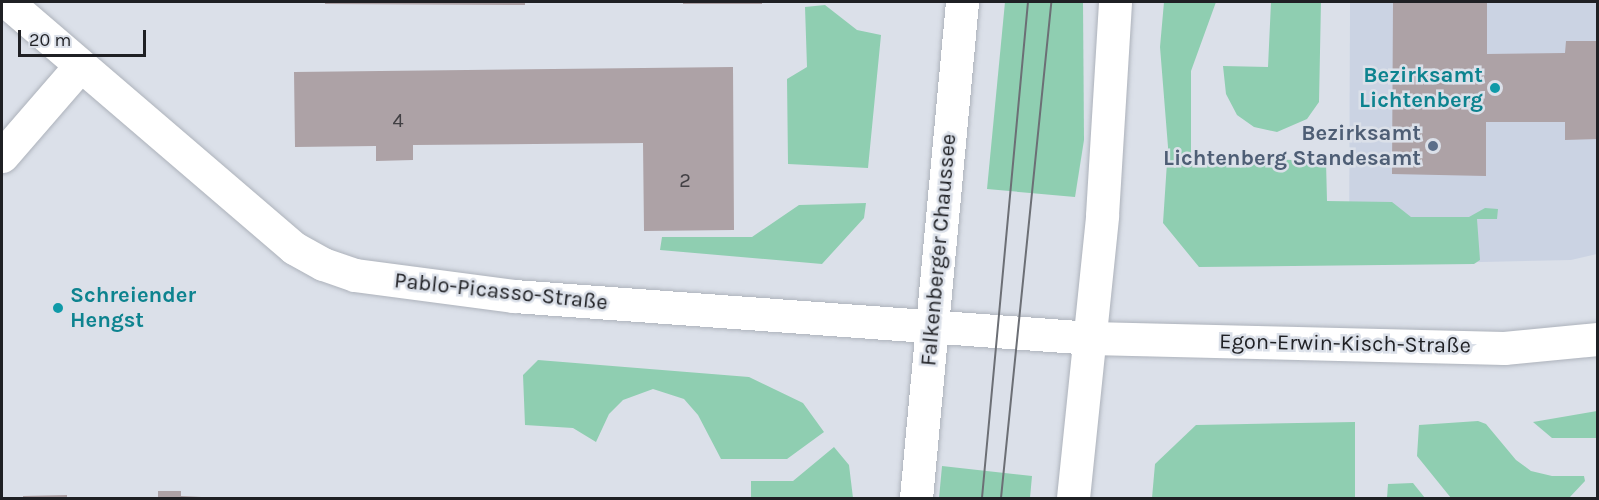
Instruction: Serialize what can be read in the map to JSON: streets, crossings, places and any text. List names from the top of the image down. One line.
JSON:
{"streets":{"main road":["Falkenberger Chaussee","Pablo-Picasso-Straße","Egon-Erwin-Kisch-Straße"]},"crossings":[["Falkenberger Chaussee","Pablo-Picasso-Straße"],["Pablo-Picasso-Straße","Egon-Erwin-Kisch-Straße"]],"places":["Bezirksamt Lichtenberg","Bezirksamt Lichtenberg Standesamt","Schreiender Hengst"],"house_numbers":["4","2"],"scale_bar":"20 m"}
